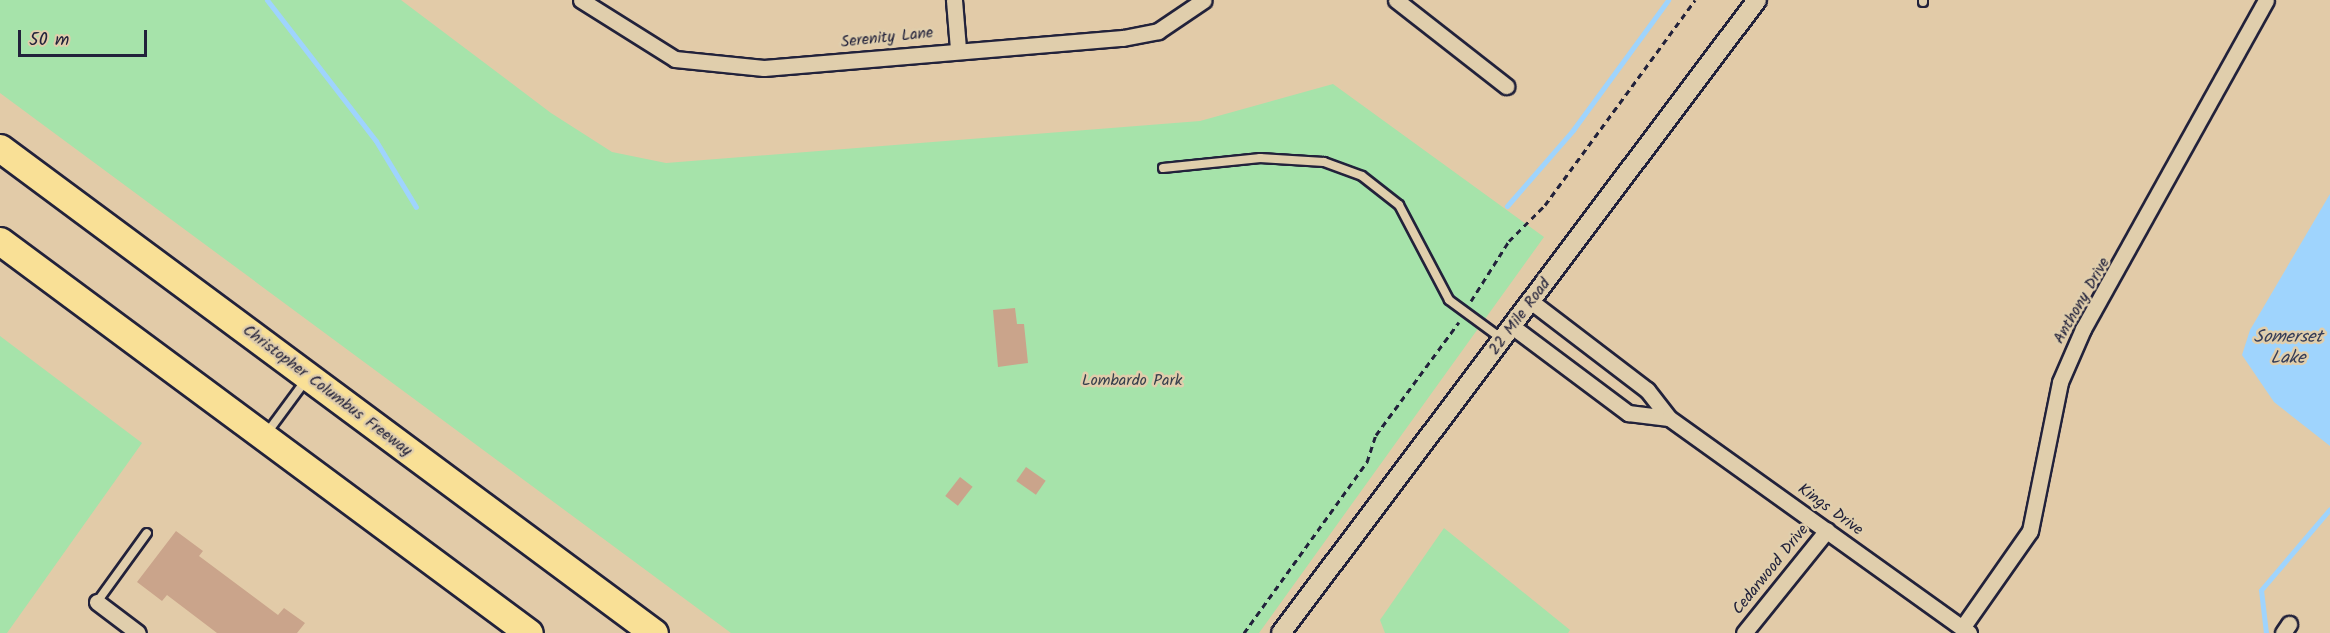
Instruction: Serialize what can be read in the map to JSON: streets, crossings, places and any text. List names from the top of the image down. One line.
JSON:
{"streets":{"highway":["Christopher Columbus Freeway"],"street":["Serenity Lane","Anthony Drive","22 Mile Road","Kings Drive","Cedarwood Drive"]},"crossings":[["Anthony Drive","Kings Drive"],["22 Mile Road","Kings Drive"],["Kings Drive","Cedarwood Drive"]],"water":["Somerset Lake"],"parks":["Lombardo Park"],"scale_bar":"50 m"}
